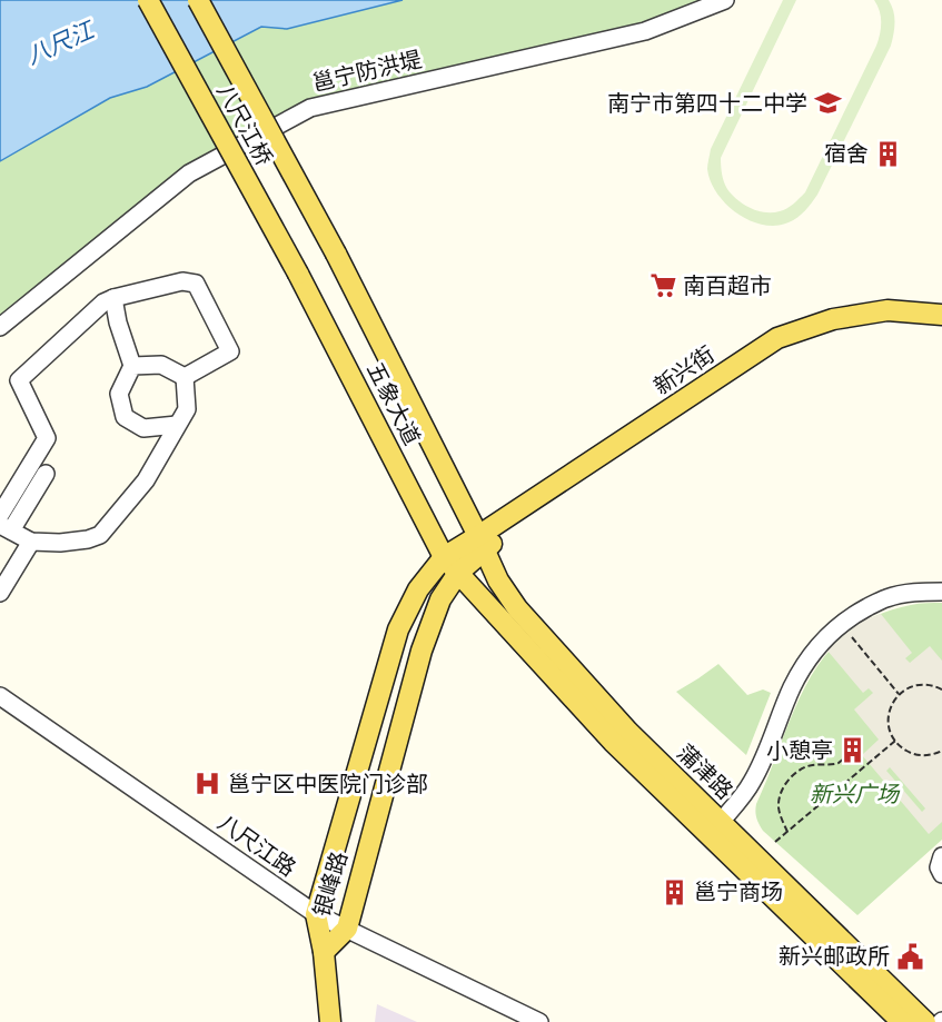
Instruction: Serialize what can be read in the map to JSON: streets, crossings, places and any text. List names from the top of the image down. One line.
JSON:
{"streets":{"main road":["八尺江桥","新兴街","五象大道","蒲津路","银峰路"],"street":["邕宁防洪堤","八尺江路"]},"crossings":[["八尺江桥","五象大道"],["新兴街","五象大道"],["新兴街","蒲津路"],["新兴街","银峰路"],["五象大道","蒲津路"],["五象大道","银峰路"],["蒲津路","银峰路"],["八尺江路","银峰路"]],"water":["八尺江"],"parks":["新兴广场"],"places":{"school or university":["南宁市第四十二中学"],"building":["宿舍","小憩亭","邕宁商场"],"supermarket":["南百超市"],"hospital":["邕宁区中医院门诊部"],"public building":["新兴邮政所"]}}
